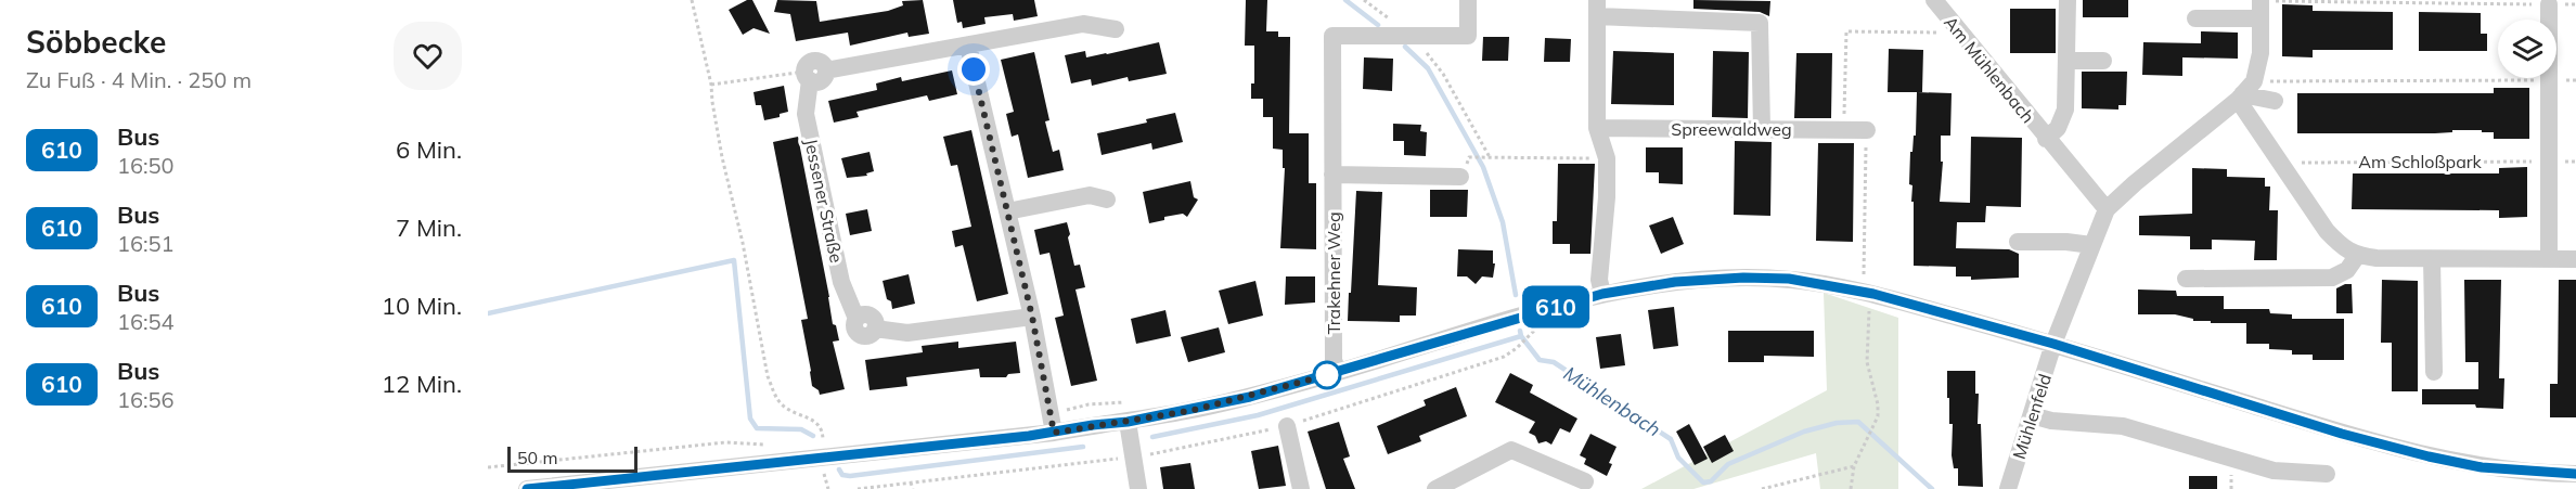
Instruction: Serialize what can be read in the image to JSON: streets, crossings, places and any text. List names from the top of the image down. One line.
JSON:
{"streets":{"street":["Am Mühlenbach","Spreewaldweg","Jessener Straße","Trakehner Weg","Mühlenfeld"],"path":["Am Schloßpark"]},"crossings":[["Am Mühlenbach","Mühlenfeld"]],"water":["Mühlenbach"],"lines":["bus line 610"],"scale_bar":"50 m","page":{"heading":["Söbbecke","Zu Fuß · 4 Min. · 250 m"],"on_map":"610","list":[{"mark":"610","name":"Bus","note":"16:50","value":"6 Min."},{"mark":"610","name":"Bus","note":"16:51","value":"7 Min."},{"mark":"610","name":"Bus","note":"16:54","value":"10 Min."},{"mark":"610","name":"Bus","note":"16:56","value":"12 Min."}],"scale":"50 m"}}
